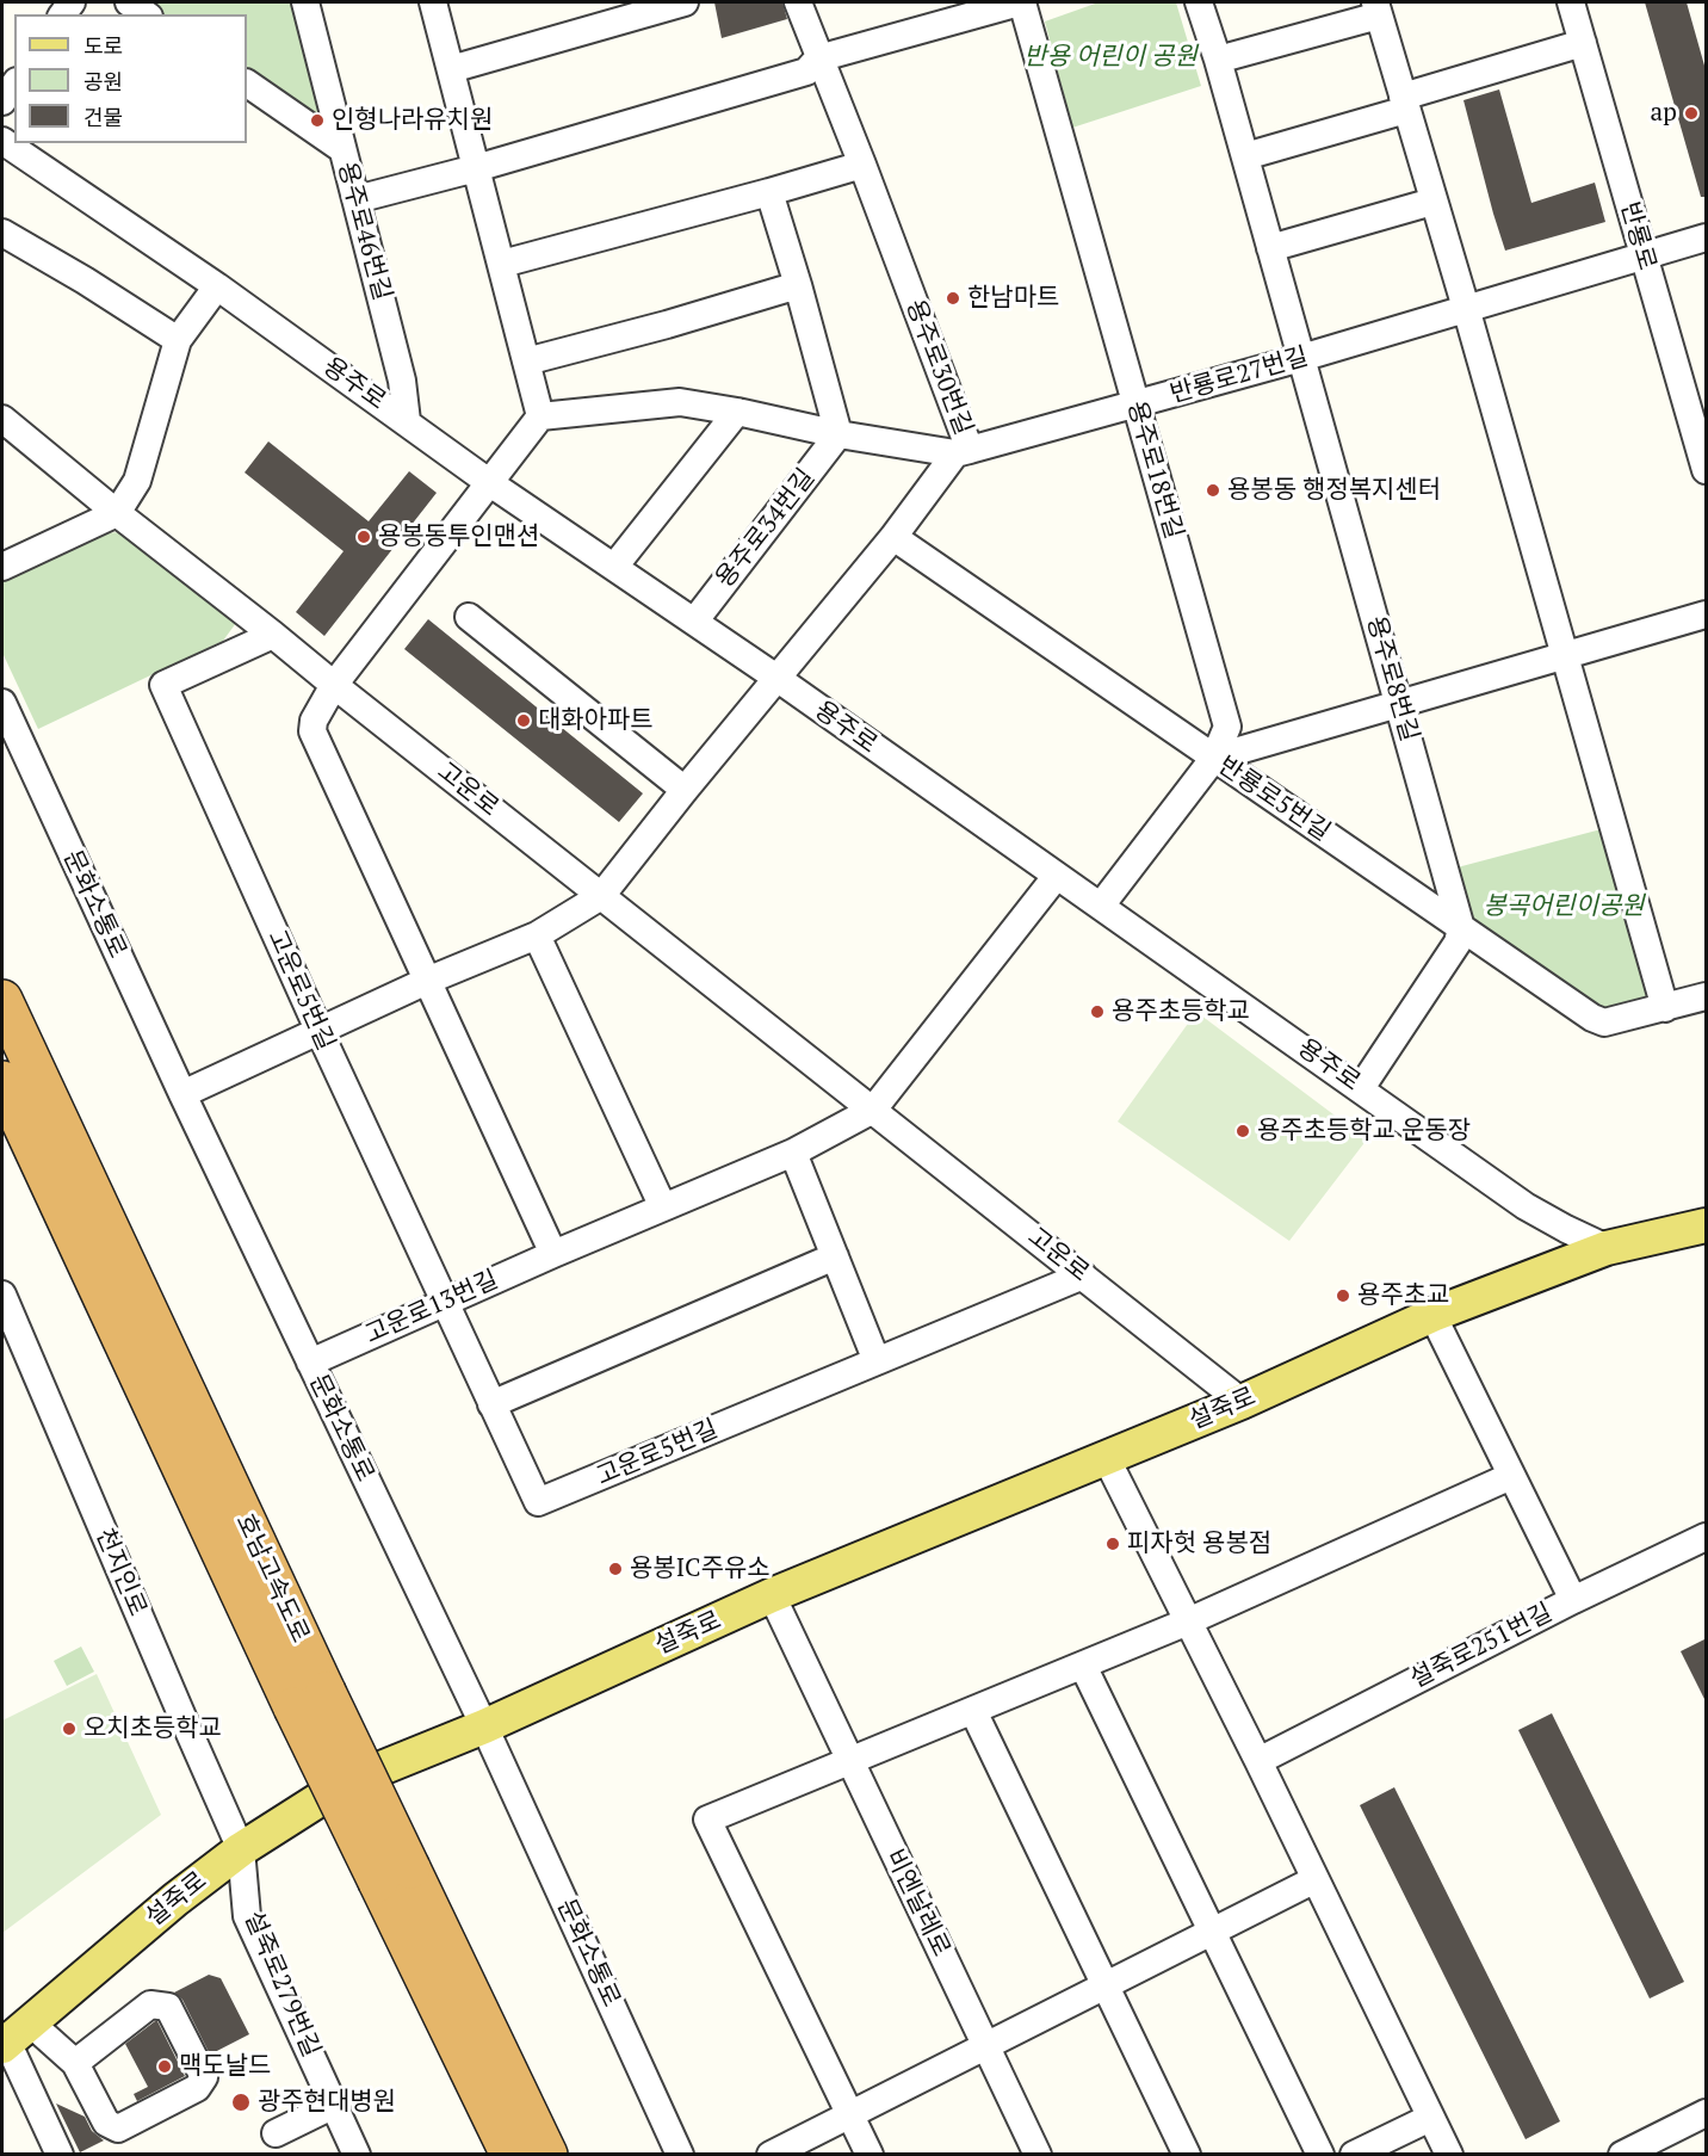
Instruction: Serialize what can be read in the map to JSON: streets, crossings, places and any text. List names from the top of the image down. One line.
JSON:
{"streets":{"highway":["호남고속도로"],"main road":["설죽로"],"street":["용주로46번길","반룡로","용주로30번길","반룡로27번길","용주로","용주로18번길","용주로34번길","용주로8번길","고운로","반룡로5번길","문화소통로","고운로5번길","고운로13번길","천지인로","설죽로251번길","비엔날레로","설죽로279번길"]},"crossings":[["용주로46번길","용주로"],["반룡로","반룡로27번길"],["용주로30번길","반룡로27번길"],["용주로30번길","용주로"],["용주로30번길","반룡로5번길"],["반룡로27번길","용주로18번길"],["반룡로27번길","용주로8번길"],["용주로","용주로18번길"],["용주로","용주로34번길"],["용주로","설죽로"],["용주로18번길","반룡로5번길"],["용주로8번길","반룡로5번길"],["고운로","고운로5번길"],["고운로","고운로13번길"],["고운로","설죽로"],["문화소통로","고운로13번길"],["문화소통로","설죽로"],["고운로5번길","고운로13번길"],["설죽로","천지인로"],["설죽로","비엔날레로"],["설죽로","설죽로279번길"],["천지인로","설죽로279번길"]],"parks":["반용 어린이 공원","봉곡어린이공원"],"places":["ap","인형나라유치원","한남마트","용봉동 행정복지센터","용봉동투인맨션","대화아파트","용주초등학교","용주초등학교 운동장","용주초교","피자헛 용봉점","용봉IC주유소","오치초등학교","맥도날드","광주현대병원"],"legend":["도로","공원","건물"]}
